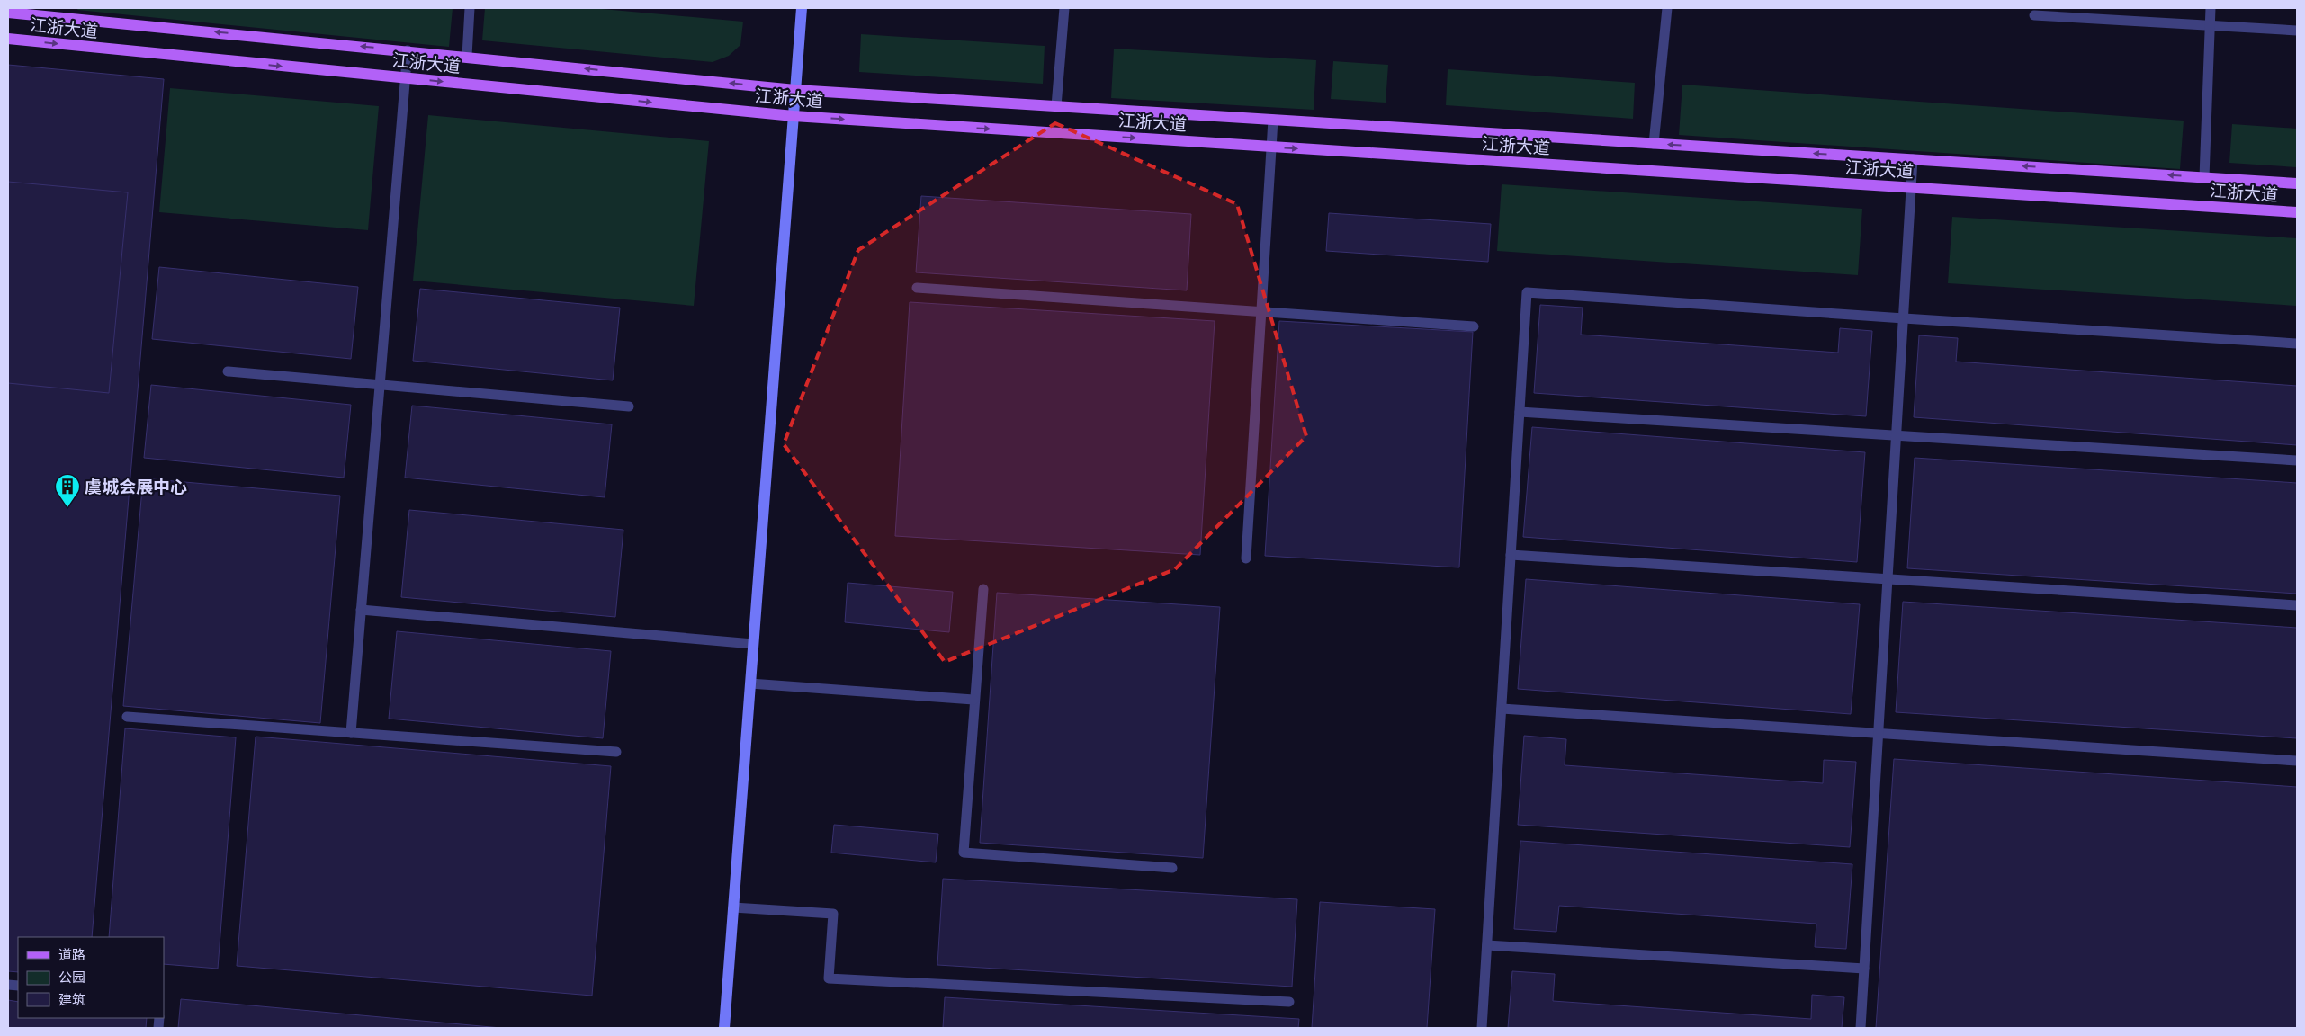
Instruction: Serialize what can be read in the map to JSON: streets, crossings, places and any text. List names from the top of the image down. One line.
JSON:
{"streets":{"main road":["江浙大道"]},"places":{"building":["虞城会展中心"]},"legend":["道路","公园","建筑"]}
